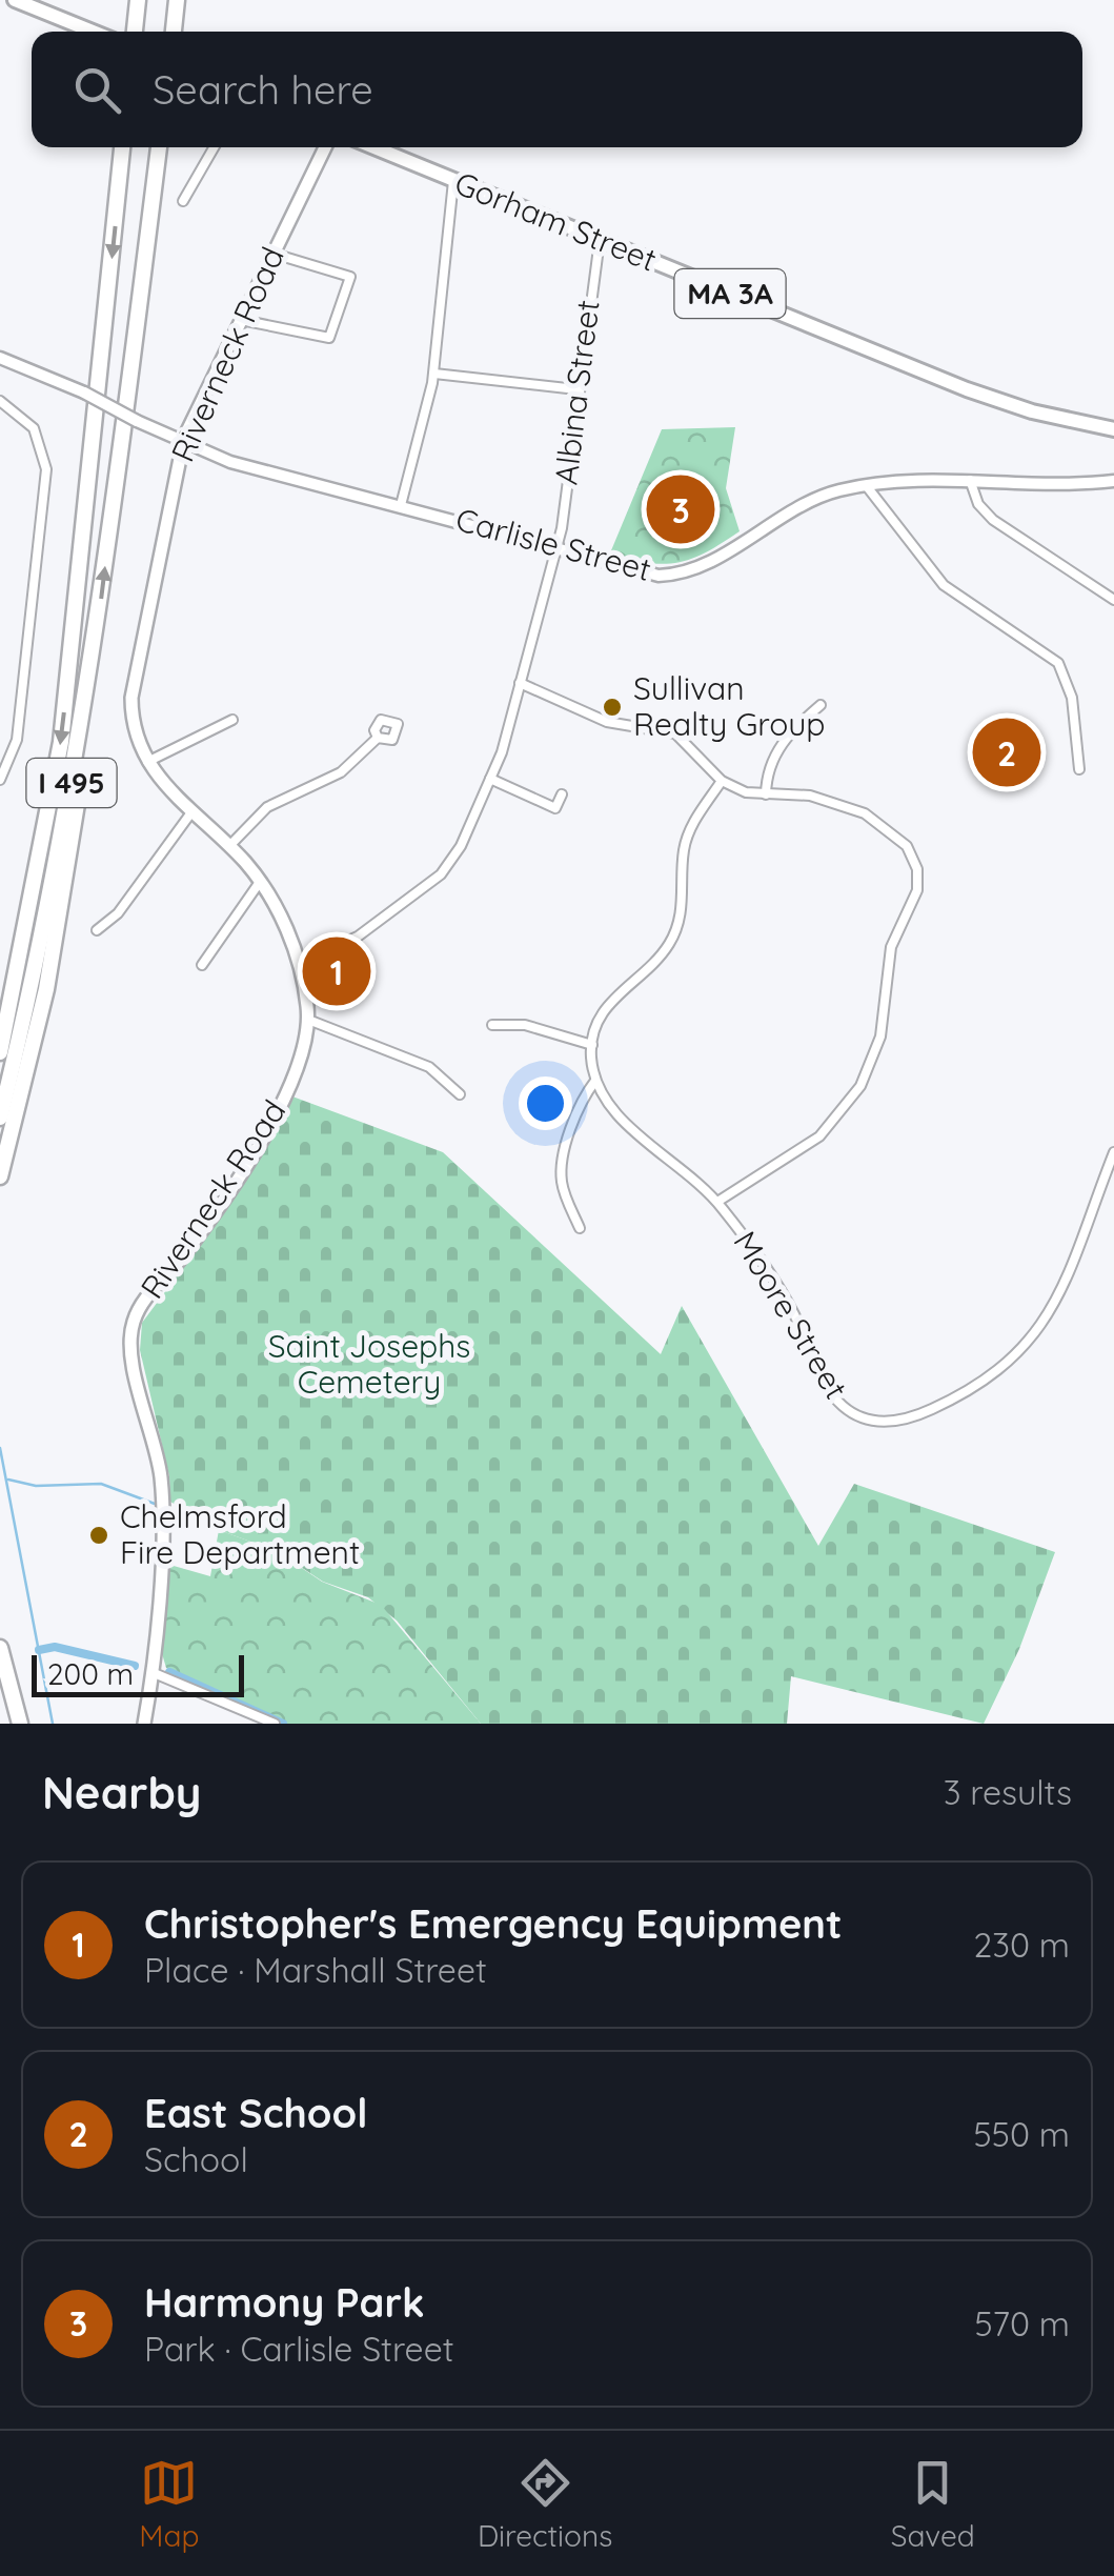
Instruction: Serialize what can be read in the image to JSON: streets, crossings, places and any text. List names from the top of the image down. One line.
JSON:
{"streets":{"highway":["I 495"],"main road":["Gorham Street","MA 3A","Riverneck Road"],"street":["Albina Street","Carlisle Street","Moore Street"]},"crossings":[["Gorham Street","Albina Street"],["Riverneck Road","Albina Street"],["Riverneck Road","Carlisle Street"],["Albina Street","Carlisle Street"]],"parks":["Saint Josephs Cemetery"],"places":["Sullivan Realty Group","Chelmsford Fire Department"],"scale_bar":"200 m","page":{"search":"Search here","pins":["3","2","1"],"scale":"200 m","heading":["Nearby","3 results"],"list":[{"mark":"1","name":"Christopher's Emergency Equipment","note":"Place · Marshall Street","value":"230 m"},{"mark":"2","name":"East School","note":"School","value":"550 m"},{"mark":"3","name":"Harmony Park","note":"Park · Carlisle Street","value":"570 m"}],"nav":["Map","Directions","Saved"]}}
